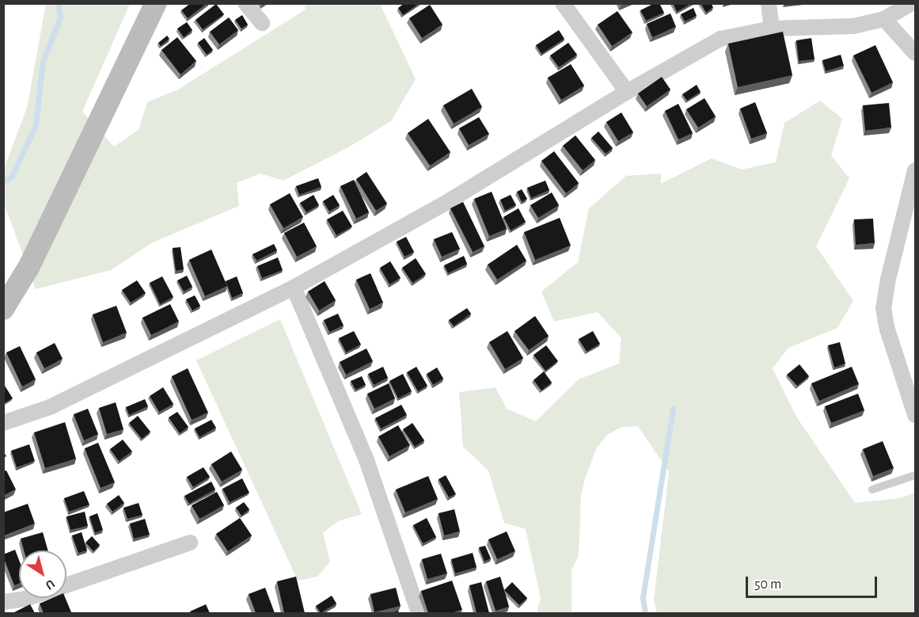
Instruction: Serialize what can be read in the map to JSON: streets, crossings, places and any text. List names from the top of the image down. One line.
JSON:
{"scale_bar":"50 m","north":"bottom right"}
